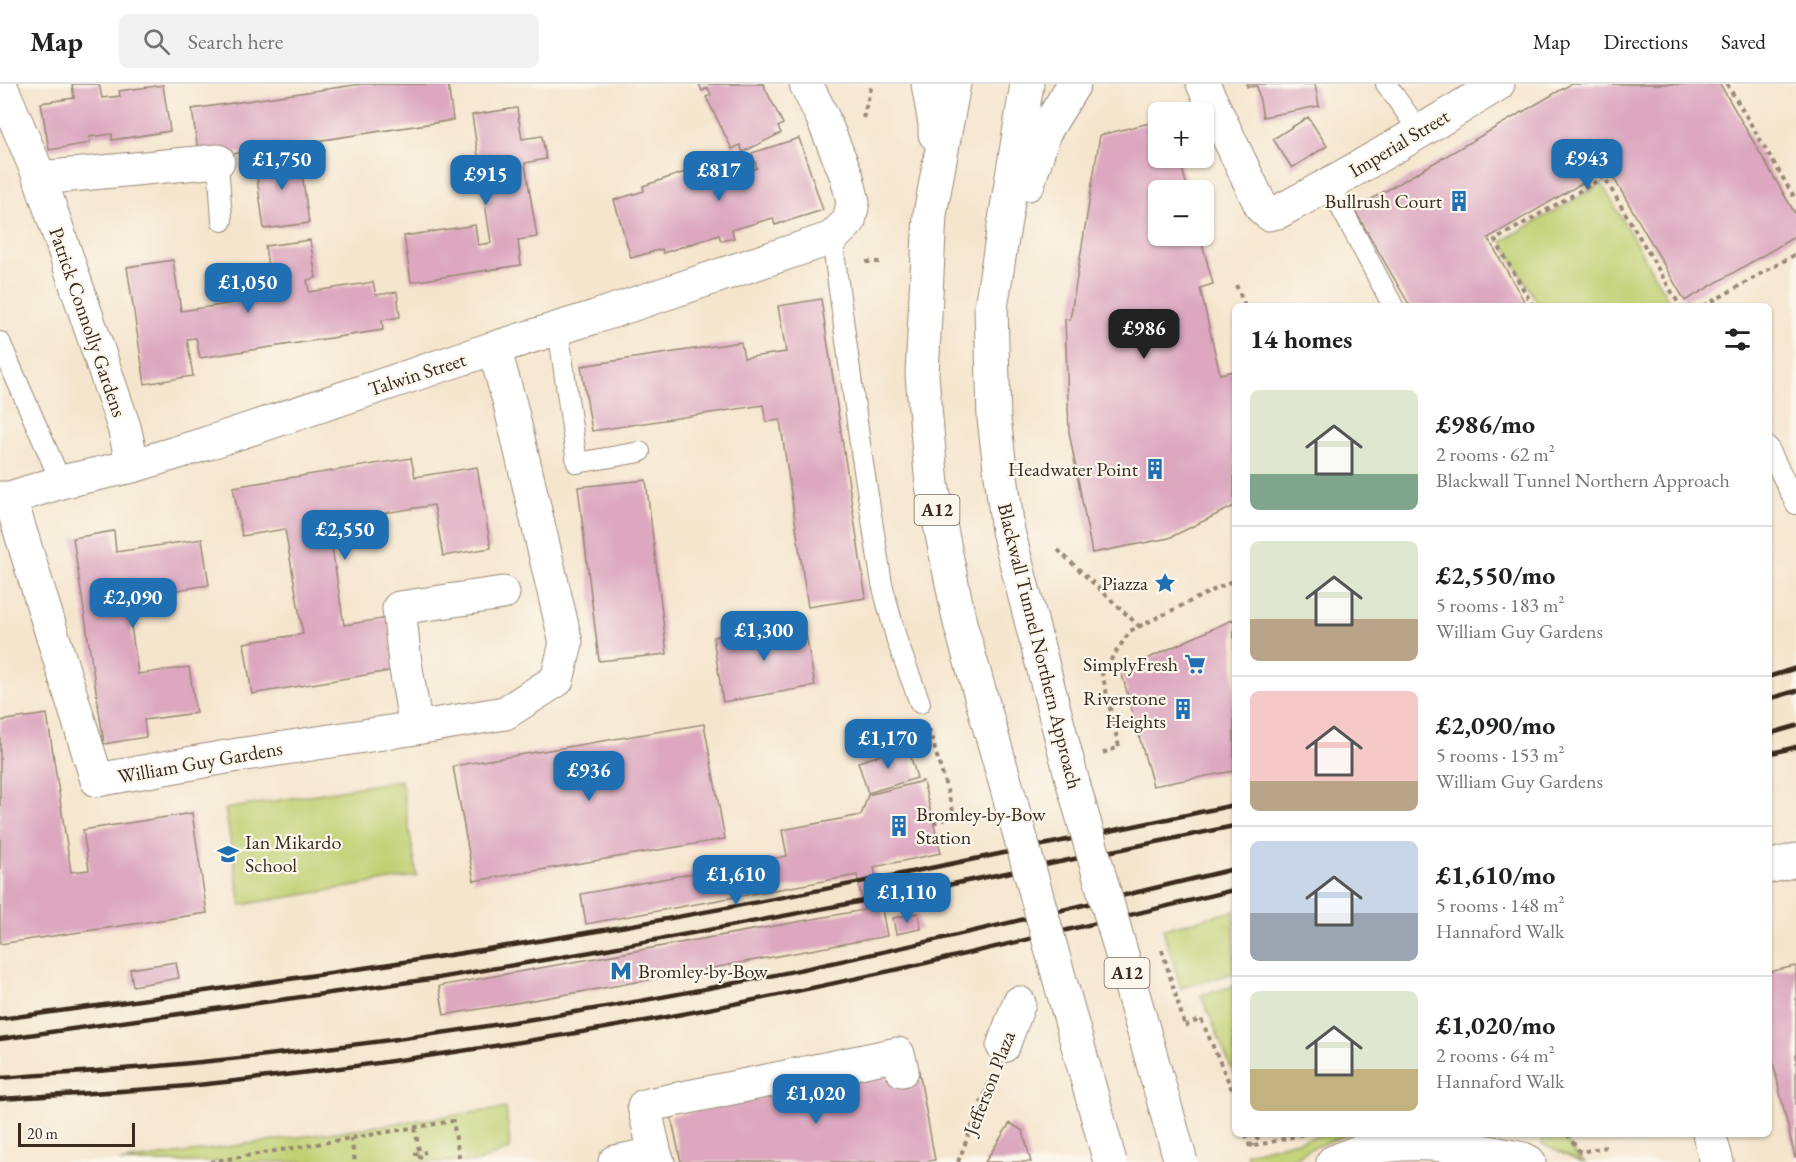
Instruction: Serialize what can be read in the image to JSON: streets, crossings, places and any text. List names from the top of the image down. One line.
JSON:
{"streets":{"main road":["Imperial Street","Patrick Connolly Gardens","Talwin Street","A12","Blackwall Tunnel Northern Approach","William Guy Gardens","Jefferson Plaza"]},"crossings":[["Patrick Connolly Gardens","Talwin Street"],["Talwin Street","William Guy Gardens"],["A12","Blackwall Tunnel Northern Approach"]],"places":{"building":["Bullrush Court","Headwater Point","Riverstone Heights","Bromley-by-Bow Station"],"place":["Piazza"],"supermarket":["SimplyFresh"],"school or university":["Ian Mikardo School"],"metro station":["Bromley-by-Bow"]},"scale_bar":"20 m","page":{"header":"Map","search":"Search here","nav":["Map","Directions","Saved"],"map_buttons":["+","−"],"price":["£943","£1,750","£817","£915","£1,050","£986","£2,550","£2,090","£1,300","£1,170","£936","£1,610","£1,110","£1,020"],"heading":"14 homes","list":[{"name":"£986/mo","note":"2 rooms · 62 m² · Blackwall Tunnel Northern Approach"},{"name":"£2,550/mo","note":"5 rooms · 183 m² · William Guy Gardens"},{"name":"£2,090/mo","note":"5 rooms · 153 m² · William Guy Gardens"},{"name":"£1,610/mo","note":"5 rooms · 148 m² · Hannaford Walk"},{"name":"£1,020/mo","note":"2 rooms · 64 m² · Hannaford Walk"}],"scale":"20 m"}}
